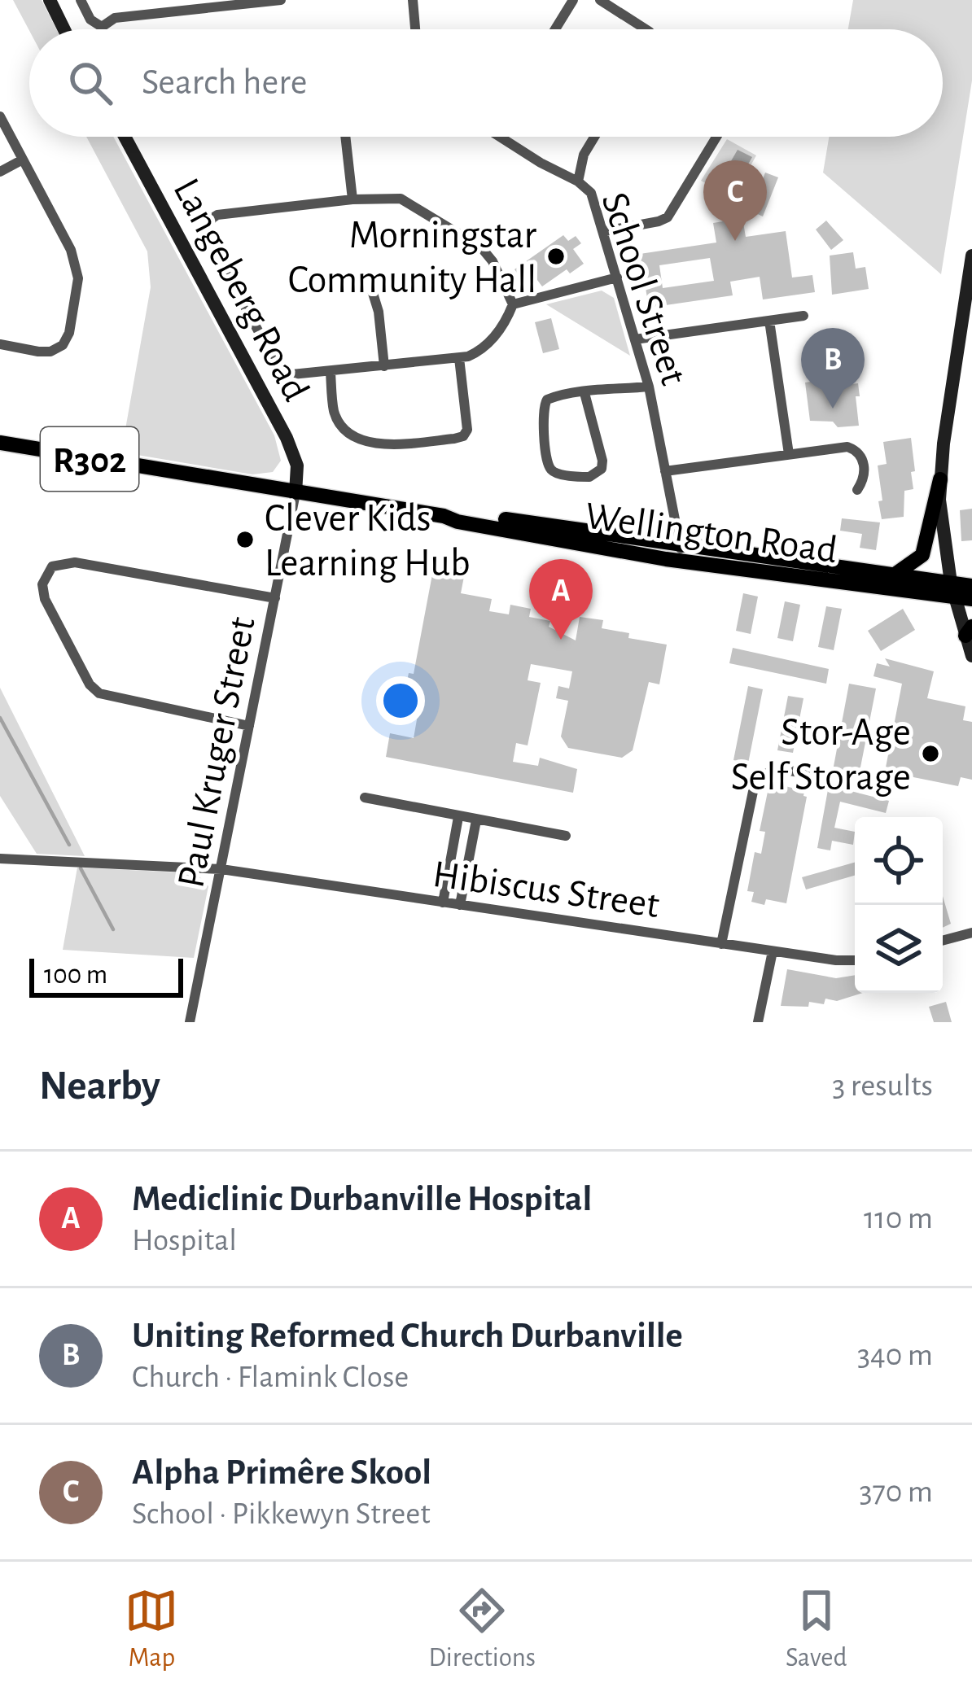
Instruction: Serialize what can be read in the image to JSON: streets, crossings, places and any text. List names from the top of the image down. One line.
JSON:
{"streets":{"main road":["Langeberg Road","R302","Wellington Road"],"street":["School Street","Paul Kruger Street","Hibiscus Street"]},"crossings":[["School Street","Wellington Road"],["Langeberg Road","Wellington Road"],["Langeberg Road","Paul Kruger Street"],["Wellington Road","Paul Kruger Street"],["Paul Kruger Street","Hibiscus Street"]],"places":["Morningstar Community Hall","Clever Kids Learning Hub","Stor-Age Self Storage"],"scale_bar":"100 m","page":{"search":"Search here","pins":["C","B","A"],"scale":"100 m","heading":["Nearby","3 results"],"list":[{"mark":"A","name":"Mediclinic Durbanville Hospital","note":"Hospital","value":"110 m"},{"mark":"B","name":"Uniting Reformed Church Durbanville","note":"Church · Flamink Close","value":"340 m"},{"mark":"C","name":"Alpha Primêre Skool","note":"School · Pikkewyn Street","value":"370 m"}],"nav":["Map","Directions","Saved"]}}
